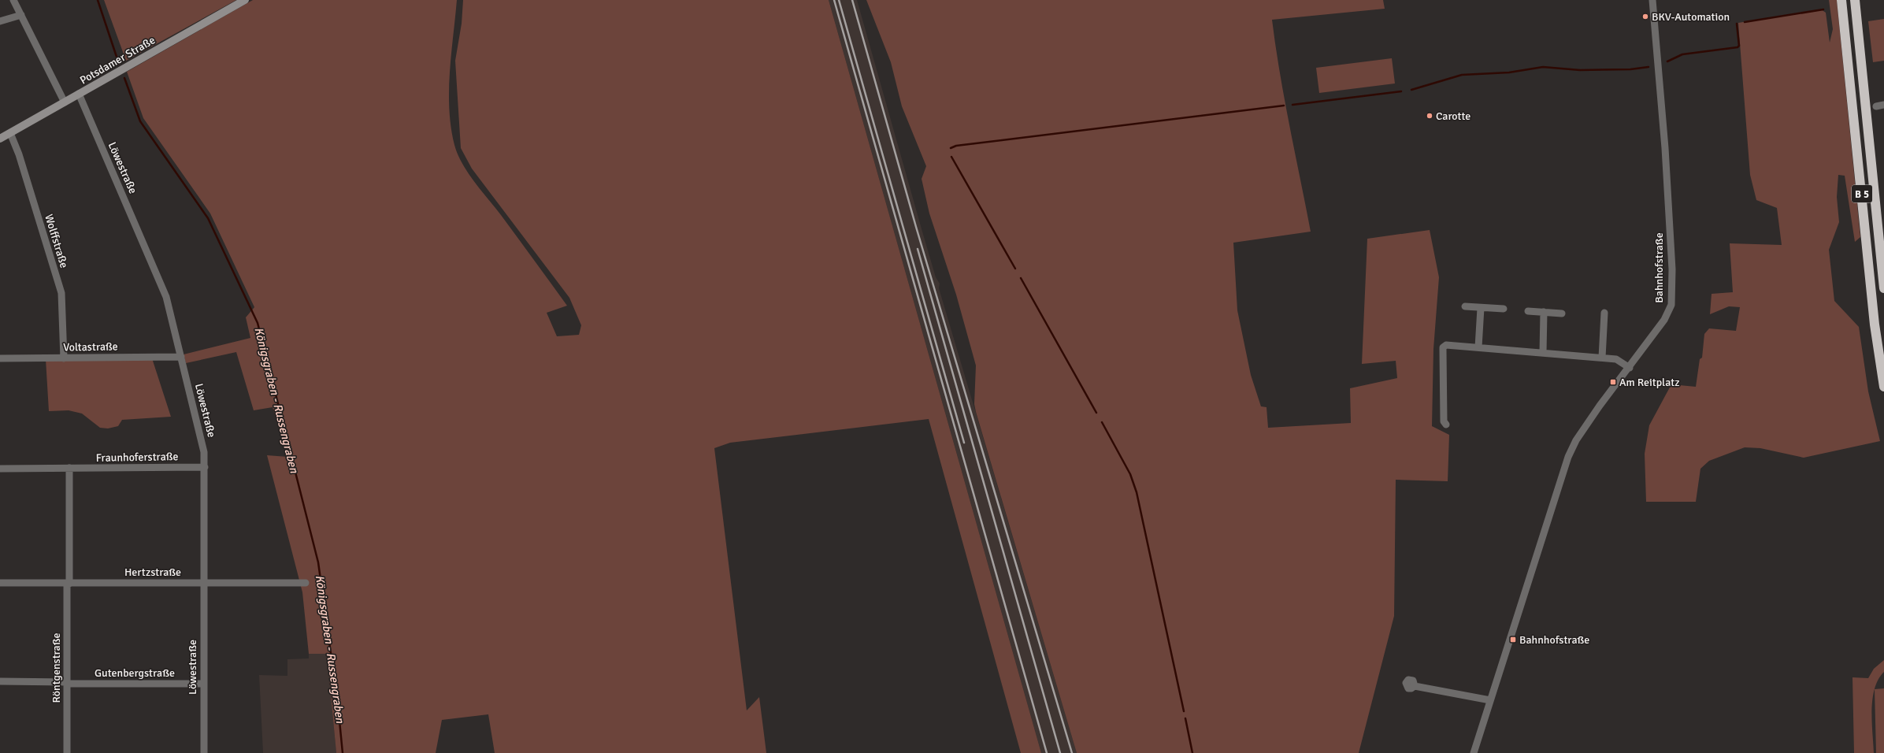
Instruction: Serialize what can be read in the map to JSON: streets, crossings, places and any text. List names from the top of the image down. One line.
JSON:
{"streets":{"highway":["B 5"],"street":["Potsdamer Straße","Löwestraße","Wolffstraße","Bahnhofstraße","Voltastraße","Fraunhoferstraße","Hertzstraße","Röntgenstraße","Gutenbergstraße"]},"crossings":[["Potsdamer Straße","Löwestraße"],["Potsdamer Straße","Wolffstraße"],["Löwestraße","Voltastraße"],["Löwestraße","Fraunhoferstraße"],["Löwestraße","Hertzstraße"],["Löwestraße","Gutenbergstraße"],["Wolffstraße","Voltastraße"],["Hertzstraße","Röntgenstraße"],["Röntgenstraße","Gutenbergstraße"]],"water":["Königsgraben - Russengraben"],"places":{"other":["BKV-Automation","Carotte"],"transit":["Am Reitplatz","Bahnhofstraße"]}}
